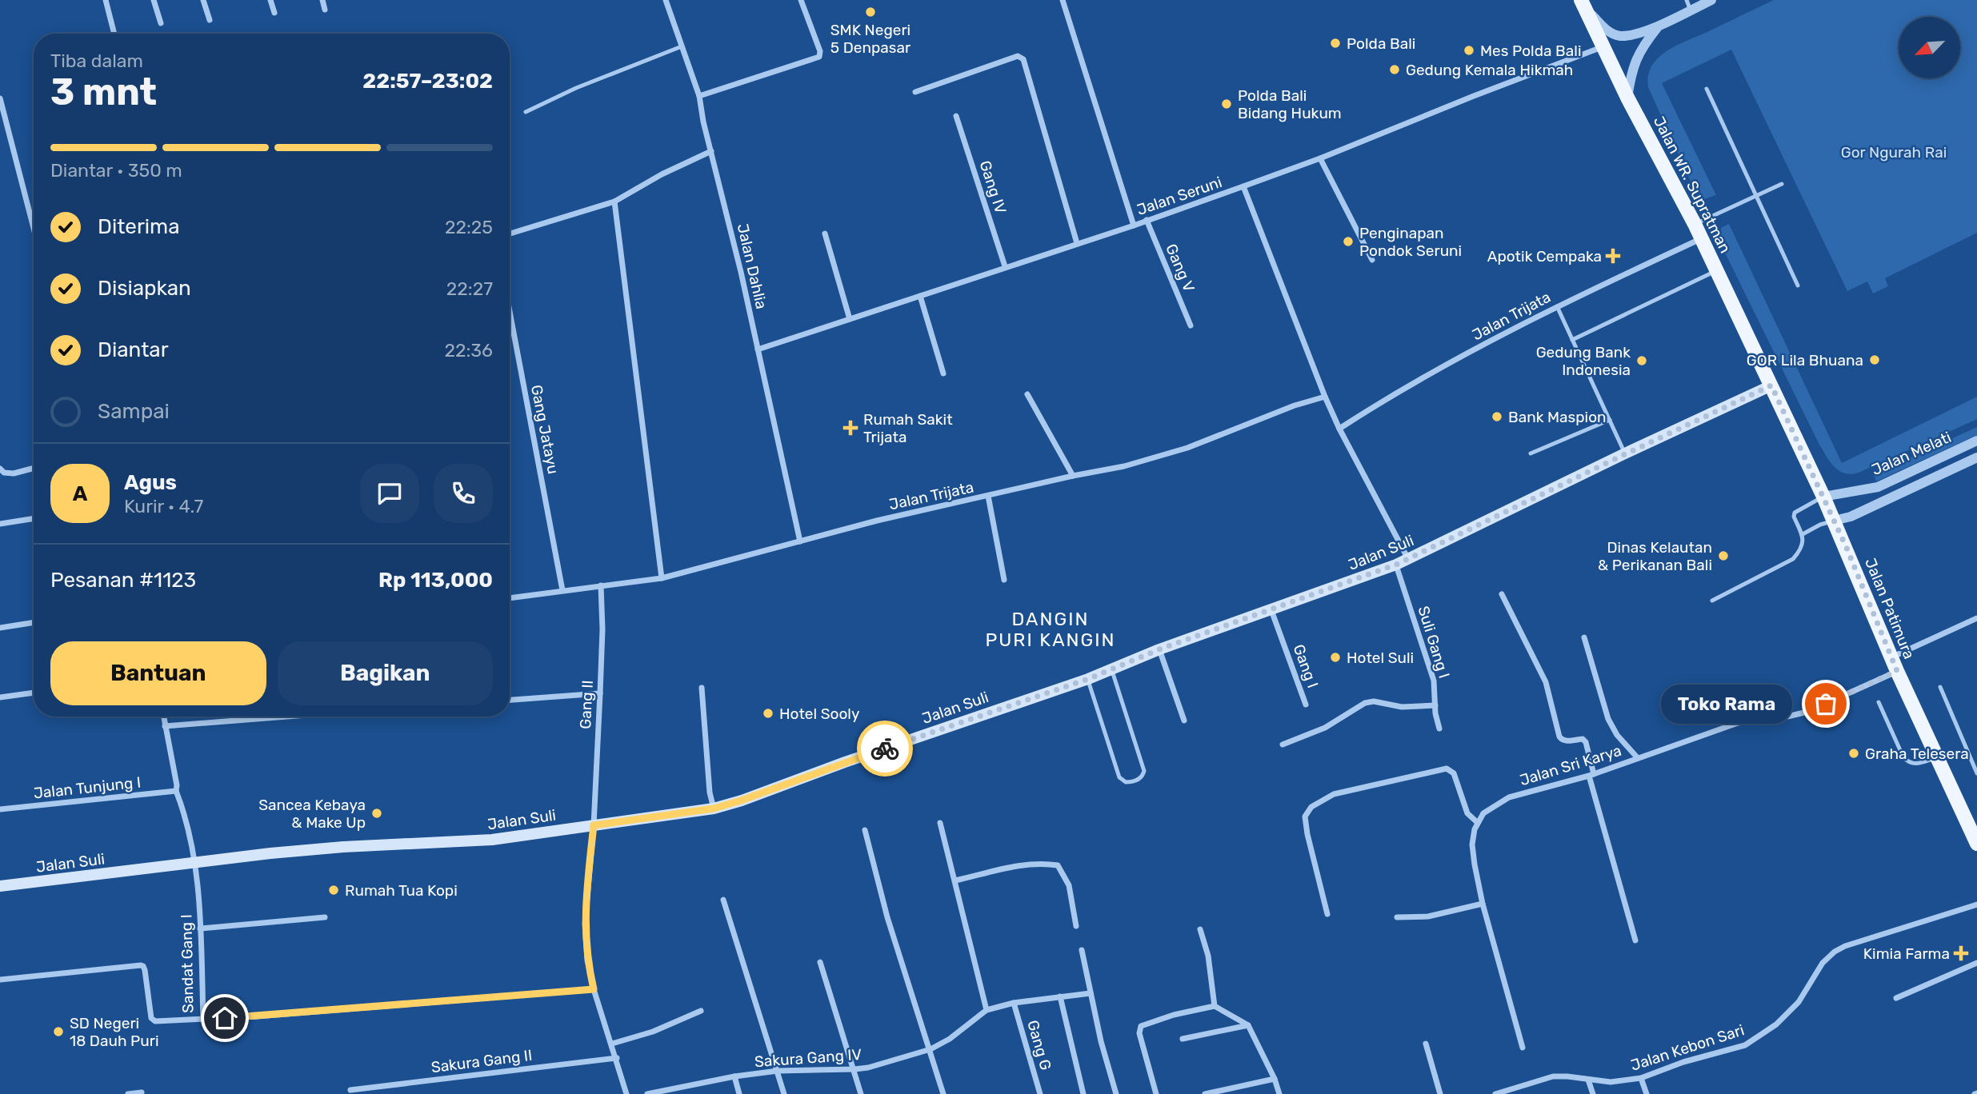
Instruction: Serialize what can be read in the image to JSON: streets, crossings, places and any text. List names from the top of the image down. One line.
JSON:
{"streets":{"main road":["Jalan WR. Supratman","Jalan Suli","Jalan Patimura"],"street":["Gang IV","Jalan Seruni","Jalan Dahlia","Gang V","Jalan Trijata","Gang Jatayu","Jalan Melati","Suli Gang I","Gang I","Gang II","Jalan Sri Karya","Jalan Tunjung I","Sandat Gang I","Gang G","Jalan Kebon Sari","Sakura Gang IV","Sakura Gang II"]},"crossings":[["Jalan WR. Supratman","Jalan Seruni"],["Jalan WR. Supratman","Jalan Trijata"],["Jalan WR. Supratman","Jalan Suli"],["Jalan WR. Supratman","Jalan Patimura"],["Gang IV","Jalan Seruni"],["Jalan Seruni","Jalan Dahlia"],["Jalan Seruni","Gang V"],["Jalan Dahlia","Jalan Trijata"],["Jalan Trijata","Gang Jatayu"],["Jalan Trijata","Gang II"],["Jalan Melati","Jalan Patimura"],["Jalan Suli","Jalan Patimura"],["Jalan Suli","Suli Gang I"],["Jalan Suli","Gang I"],["Jalan Suli","Gang II"],["Jalan Suli","Sandat Gang I"],["Jalan Patimura","Jalan Sri Karya"],["Gang II","Sakura Gang II"],["Jalan Tunjung I","Sandat Gang I"],["Gang G","Sakura Gang IV"]],"districts":["DANGIN PURI KANGIN"],"parks":["Gor Ngurah Rai"],"places":{"other":["SMK Negeri 5 Denpasar","Polda Bali","Mes Polda Bali","Gedung Kemala Hikmah","Polda Bali Bidang Hukum","Penginapan Pondok Seruni","GOR Lila Bhuana","Gedung Bank Indonesia","Bank Maspion","Dinas Kelautan & Perikanan Bali","Hotel Suli","Toko Rama","Hotel Sooly","Graha Telesera","Sancea Kebaya & Make Up","Rumah Tua Kopi","SD Negeri 18 Dauh Puri"],"health":["Apotik Cempaka","Rumah Sakit Trijata","Kimia Farma"]},"north":"bottom left","page":{"heading":["3 mnt","Tiba dalam","22:57–23:02"],"panel":["Agus","Kurir · 4.7","Pesanan #1123","Rp 113,000"],"bar":"Diantar · 350 m","list":[["Diterima","22:25"],["Disiapkan","22:27"],["Diantar","22:36"],"Sampai"],"round":"A","buttons":["Bantuan","Bagikan"],"bubble":"Toko Rama"}}
